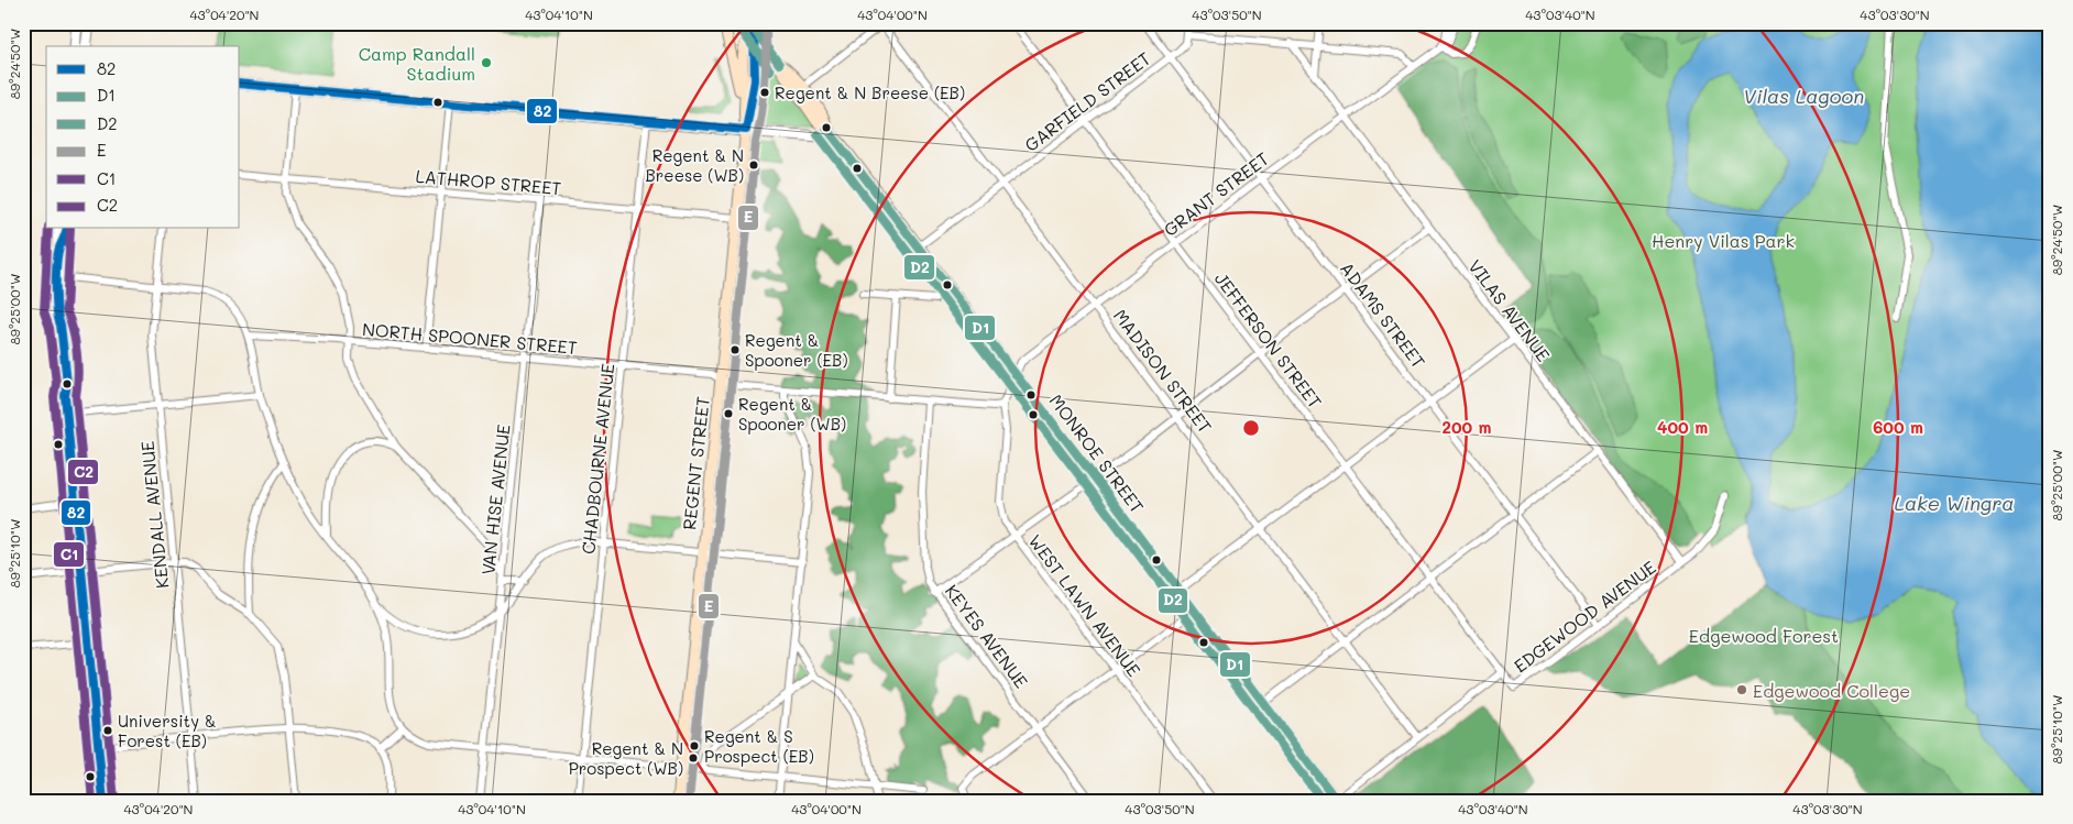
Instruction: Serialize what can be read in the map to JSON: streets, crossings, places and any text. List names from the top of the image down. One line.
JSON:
{"streets":{"main road":["MONROE STREET","REGENT STREET"],"street":["GARFIELD STREET","LATHROP STREET","GRANT STREET","VILAS AVENUE","ADAMS STREET","NORTH SPOONER STREET","JEFFERSON STREET","MADISON STREET","CHADBOURNE AVENUE","VAN HISE AVENUE","KENDALL AVENUE","WEST LAWN AVENUE","EDGEWOOD AVENUE","KEYES AVENUE"]},"crossings":[["GARFIELD STREET","ADAMS STREET"],["GARFIELD STREET","JEFFERSON STREET"],["GARFIELD STREET","MADISON STREET"],["GARFIELD STREET","MONROE STREET"],["LATHROP STREET","CHADBOURNE AVENUE"],["LATHROP STREET","REGENT STREET"],["LATHROP STREET","VAN HISE AVENUE"],["GRANT STREET","VILAS AVENUE"],["GRANT STREET","ADAMS STREET"],["GRANT STREET","JEFFERSON STREET"],["GRANT STREET","MADISON STREET"],["GRANT STREET","MONROE STREET"],["VILAS AVENUE","EDGEWOOD AVENUE"],["ADAMS STREET","EDGEWOOD AVENUE"],["NORTH SPOONER STREET","CHADBOURNE AVENUE"],["NORTH SPOONER STREET","REGENT STREET"],["NORTH SPOONER STREET","VAN HISE AVENUE"],["NORTH SPOONER STREET","WEST LAWN AVENUE"],["NORTH SPOONER STREET","KEYES AVENUE"],["JEFFERSON STREET","EDGEWOOD AVENUE"],["MADISON STREET","EDGEWOOD AVENUE"],["MONROE STREET","REGENT STREET"],["MONROE STREET","EDGEWOOD AVENUE"]],"water":["Vilas Lagoon","Lake Wingra"],"parks":["Henry Vilas Park","Edgewood Forest"],"places":["Camp Randall Stadium","Regent & N Breese (EB)","Regent & N Breese (WB)","Regent & Spooner (EB)","Regent & Spooner (WB)","Edgewood College","University & Forest (EB)","Regent & S Prospect (EB)","Regent & N Prospect (WB)"],"lines":["transit line D1","transit line E","transit line 82","transit line D2","transit line C1","transit line C2"],"legend":["82","D1","D2","E","C1","C2"],"coordinates":["43°04'20\"N","43°04'10\"N","43°04'00\"N","43°03'50\"N","43°03'40\"N","43°03'30\"N","89°24'50\"W","89°25'00\"W","89°25'10\"W"],"rings":["200 m","400 m","600 m"]}
